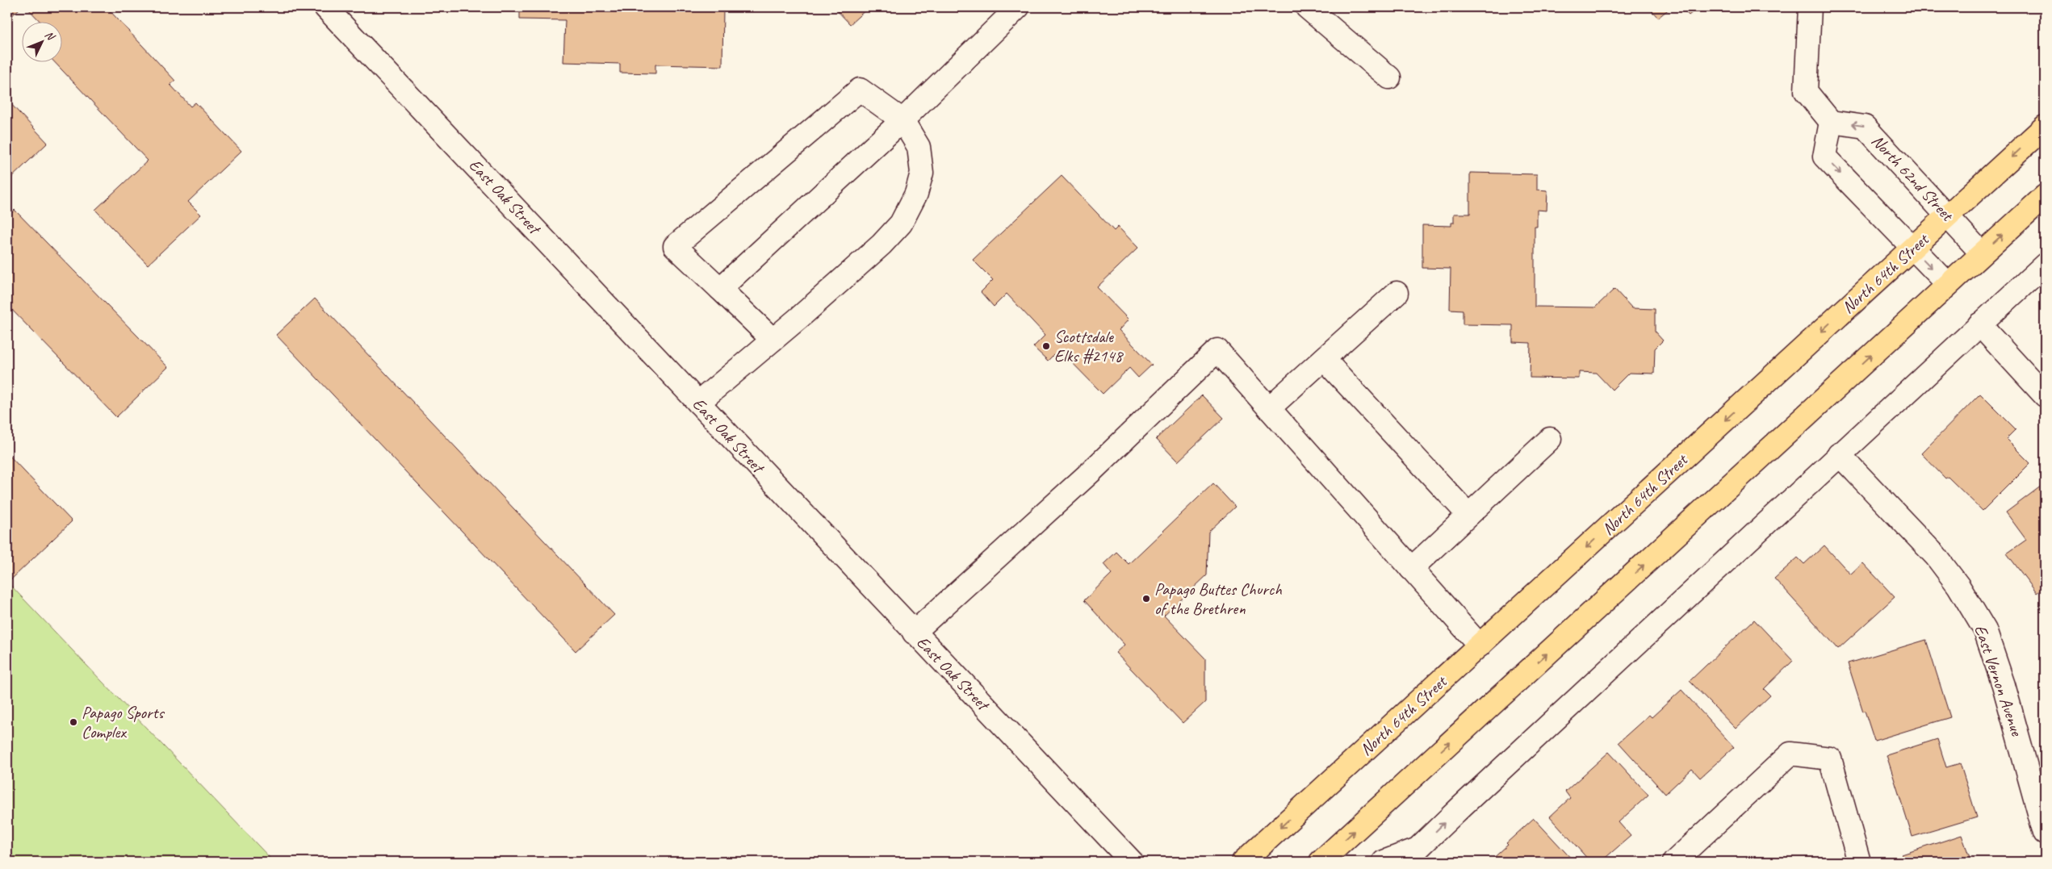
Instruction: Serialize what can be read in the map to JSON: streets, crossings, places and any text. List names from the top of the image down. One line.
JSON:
{"streets":{"main road":["North 64th Street"],"street":["North 62nd Street","East Oak Street","East Vernon Avenue"]},"crossings":[["North 62nd Street","North 64th Street"]],"one_way":["North 62nd Street"],"places":["Scottsdale Elks #2148","Papago Buttes Church of the Brethren","Papago Sports Complex"],"north":"top right"}
